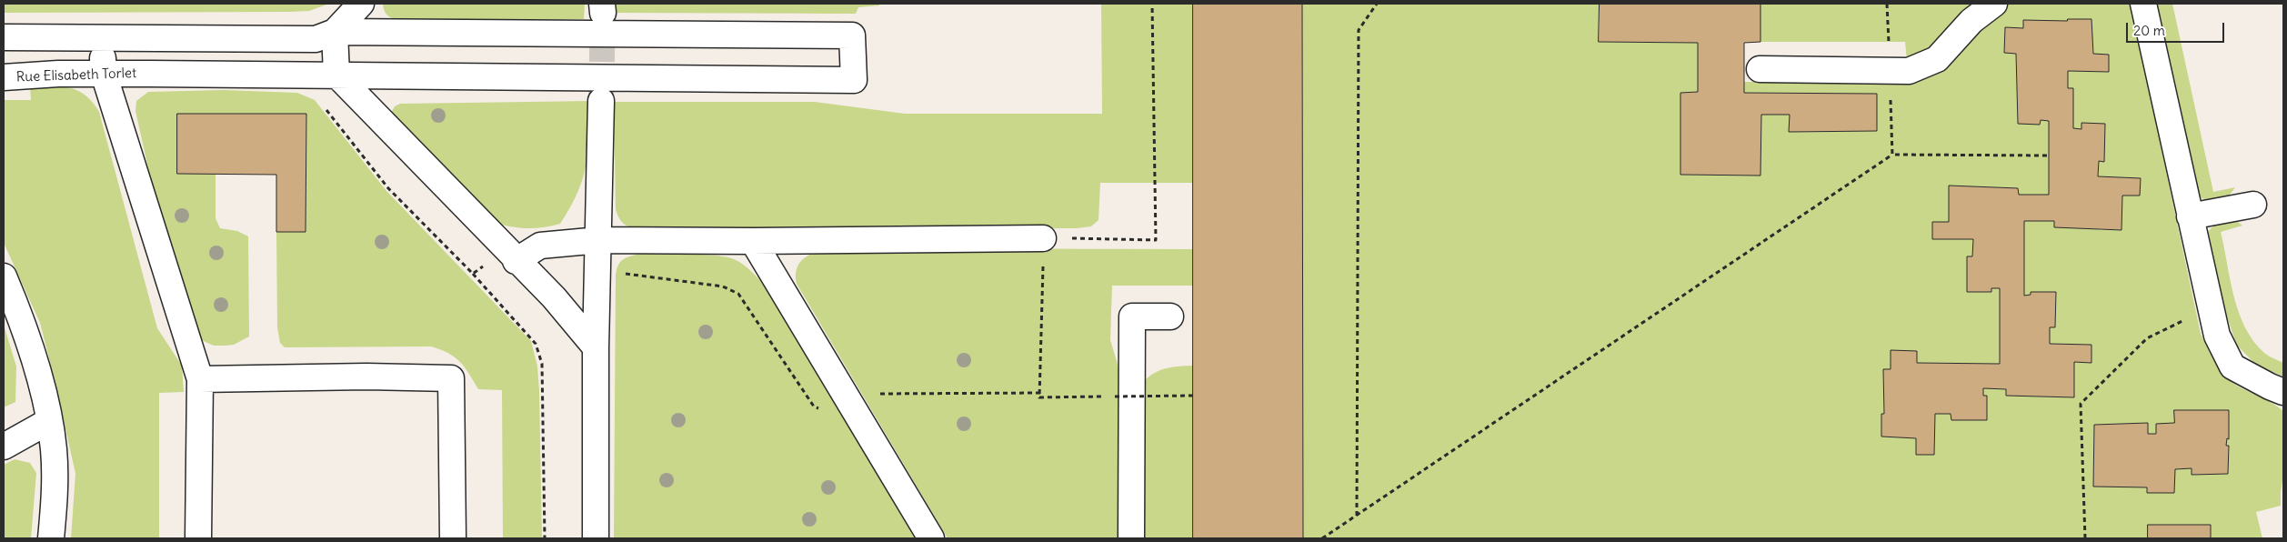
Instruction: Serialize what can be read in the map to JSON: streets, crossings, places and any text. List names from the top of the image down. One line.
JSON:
{"streets":{"street":["Rue Elisabeth Torlet"]},"scale_bar":"20 m"}
